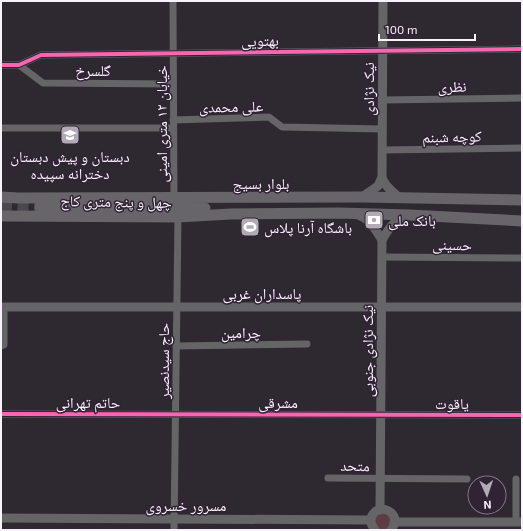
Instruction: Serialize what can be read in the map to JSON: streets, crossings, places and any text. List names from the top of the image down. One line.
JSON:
{"streets":{"main road":["بلوار بسیج","چهل و پنج متری کاج"],"street":["بهتویی","گلسرخ","نظری","نیک نژادی","علی محمدی","خیابان ۱۲ متری امینی","کوچه شبنم","حسینی","پاسداران غربی","چرامین","نیک نژادی جنوبی","حاج سیدنصیر","حاتم تهرانی","مشرقی","یاقوت","متحد","مسرور خسروی"]},"crossings":[["بهتویی","گلسرخ"],["بهتویی","نیک نژادی"],["بهتویی","خیابان ۱۲ متری امینی"],["گلسرخ","خیابان ۱۲ متری امینی"],["نظری","نیک نژادی"],["نیک نژادی","علی محمدی"],["نیک نژادی","کوچه شبنم"],["علی محمدی","خیابان ۱۲ متری امینی"],["خیابان ۱۲ متری امینی","بلوار بسیج"],["بلوار بسیج","چهل و پنج متری کاج"],["چهل و پنج متری کاج","حاج سیدنصیر"],["حسینی","نیک نژادی جنوبی"],["پاسداران غربی","نیک نژادی جنوبی"],["پاسداران غربی","حاج سیدنصیر"],["چرامین","حاج سیدنصیر"],["نیک نژادی جنوبی","مشرقی"],["نیک نژادی جنوبی","یاقوت"],["نیک نژادی جنوبی","متحد"],["حاج سیدنصیر","حاتم تهرانی"],["حاج سیدنصیر","مشرقی"],["حاج سیدنصیر","مسرور خسروی"],["حاتم تهرانی","مشرقی"],["مشرقی","یاقوت"]],"places":{"school or university":["دبستان و پیش دبستان دخترانه سپیده"],"bank":["بانک ملی"],"sports":["باشگاه آرنا پلاس"]},"scale_bar":"100 m","north":"bottom"}
